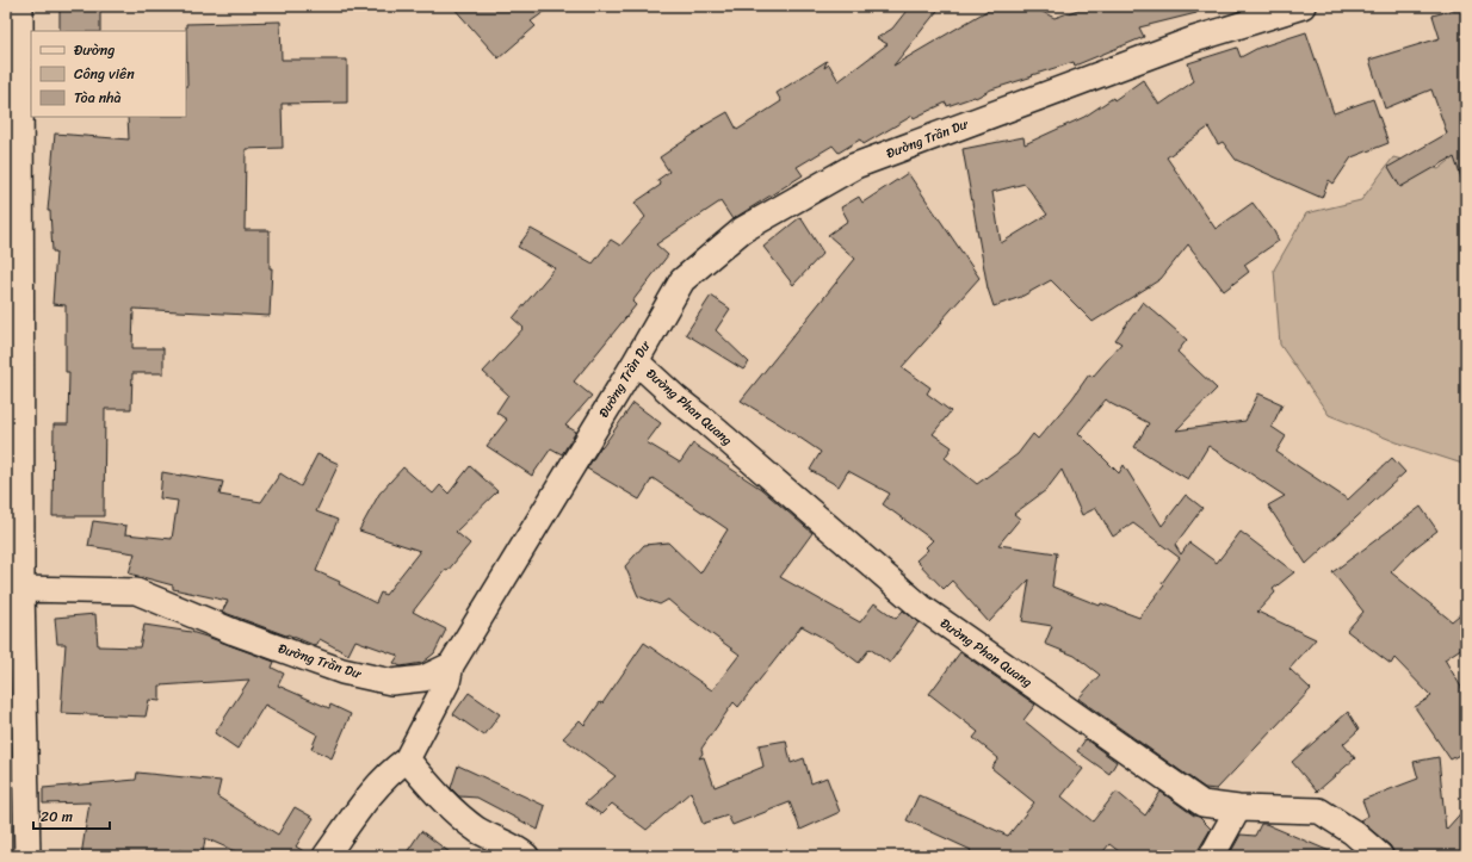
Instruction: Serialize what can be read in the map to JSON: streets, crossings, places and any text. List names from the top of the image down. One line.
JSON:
{"streets":{"street":["Đường Trần Dư","Đường Phan Quang"]},"crossings":[["Đường Trần Dư","Đường Phan Quang"]],"legend":["Đường","Công viên","Tòa nhà"],"scale_bar":"20 m"}
